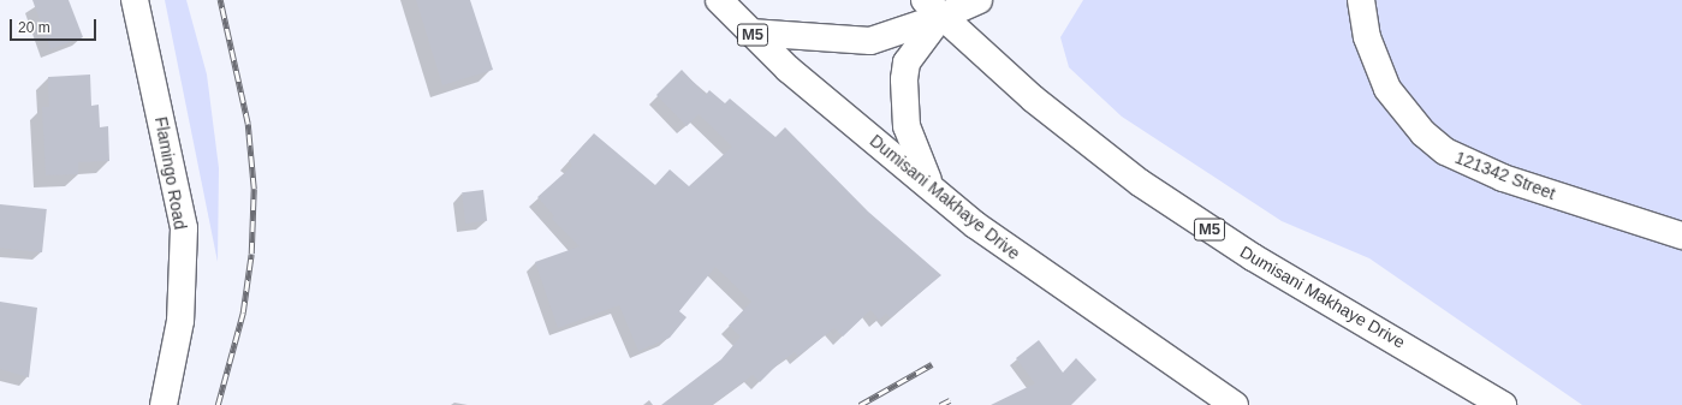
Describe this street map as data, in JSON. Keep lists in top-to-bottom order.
{
  "streets": {
    "main road": [
      "M5",
      "Flamingo Road",
      "121342 Street",
      "Dumisani Makhaye Drive"
    ]
  },
  "scale_bar": "20 m"
}
